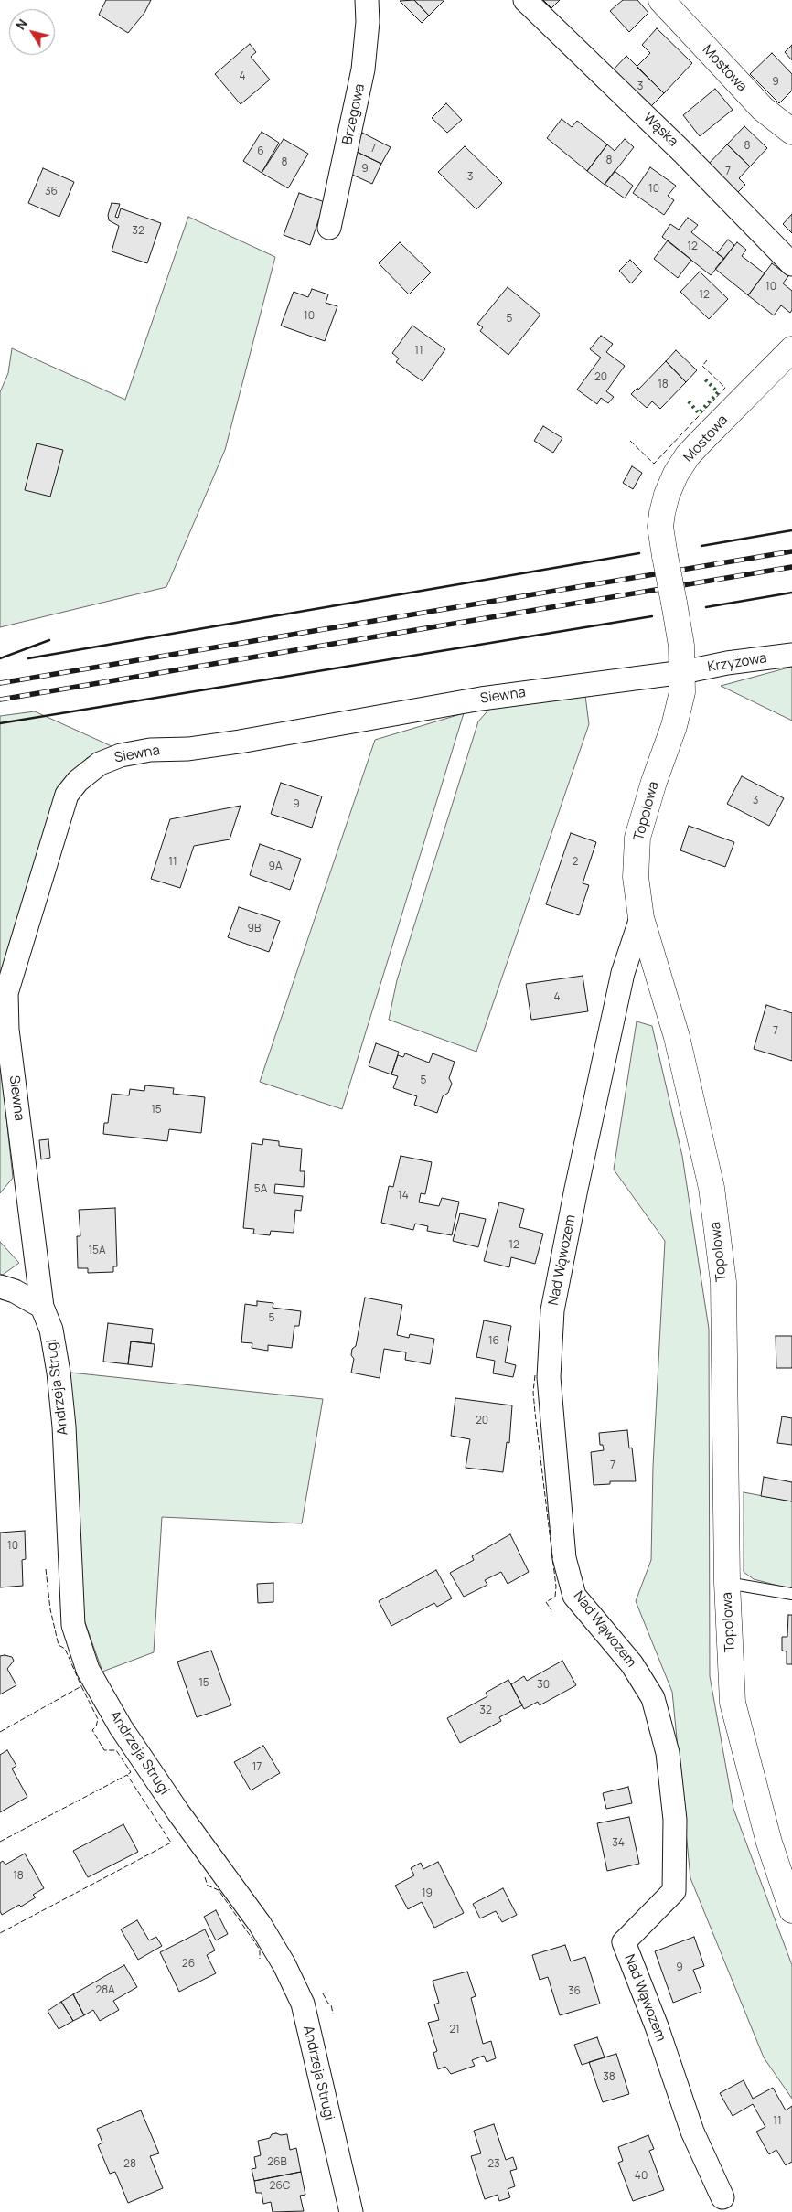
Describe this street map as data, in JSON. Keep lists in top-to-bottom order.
{
  "streets": {
    "street": [
      "Mostowa",
      "Brzegowa",
      "Wąska",
      "Krzyżowa",
      "Siewna",
      "Topolowa",
      "Nad Wąwozem",
      "Andrzeja Strugi"
    ]
  },
  "crossings": [
    ["Mostowa", "Topolowa"],
    ["Krzyżowa", "Siewna"],
    ["Krzyżowa", "Topolowa"],
    ["Siewna", "Topolowa"],
    ["Siewna", "Andrzeja Strugi"],
    ["Topolowa", "Nad Wąwozem"]
  ],
  "house_numbers": [
    "4",
    "9",
    "3",
    "8",
    "7",
    "6",
    "8",
    "8",
    "9",
    "7",
    "3",
    "10",
    "36",
    "32",
    "12",
    "10",
    "12",
    "10",
    "5",
    "11",
    "20",
    "18",
    "3",
    "9",
    "11",
    "2",
    "9A",
    "9B",
    "4",
    "7",
    "5",
    "15",
    "5A",
    "14",
    "12",
    "15A",
    "5",
    "16",
    "20",
    "7",
    "10",
    "15",
    "30",
    "32",
    "17",
    "34",
    "18",
    "19",
    "26",
    "9",
    "28A",
    "36",
    "21",
    "38",
    "11",
    "26B",
    "28",
    "23",
    "40",
    "26C"
  ],
  "north": "top left"
}
